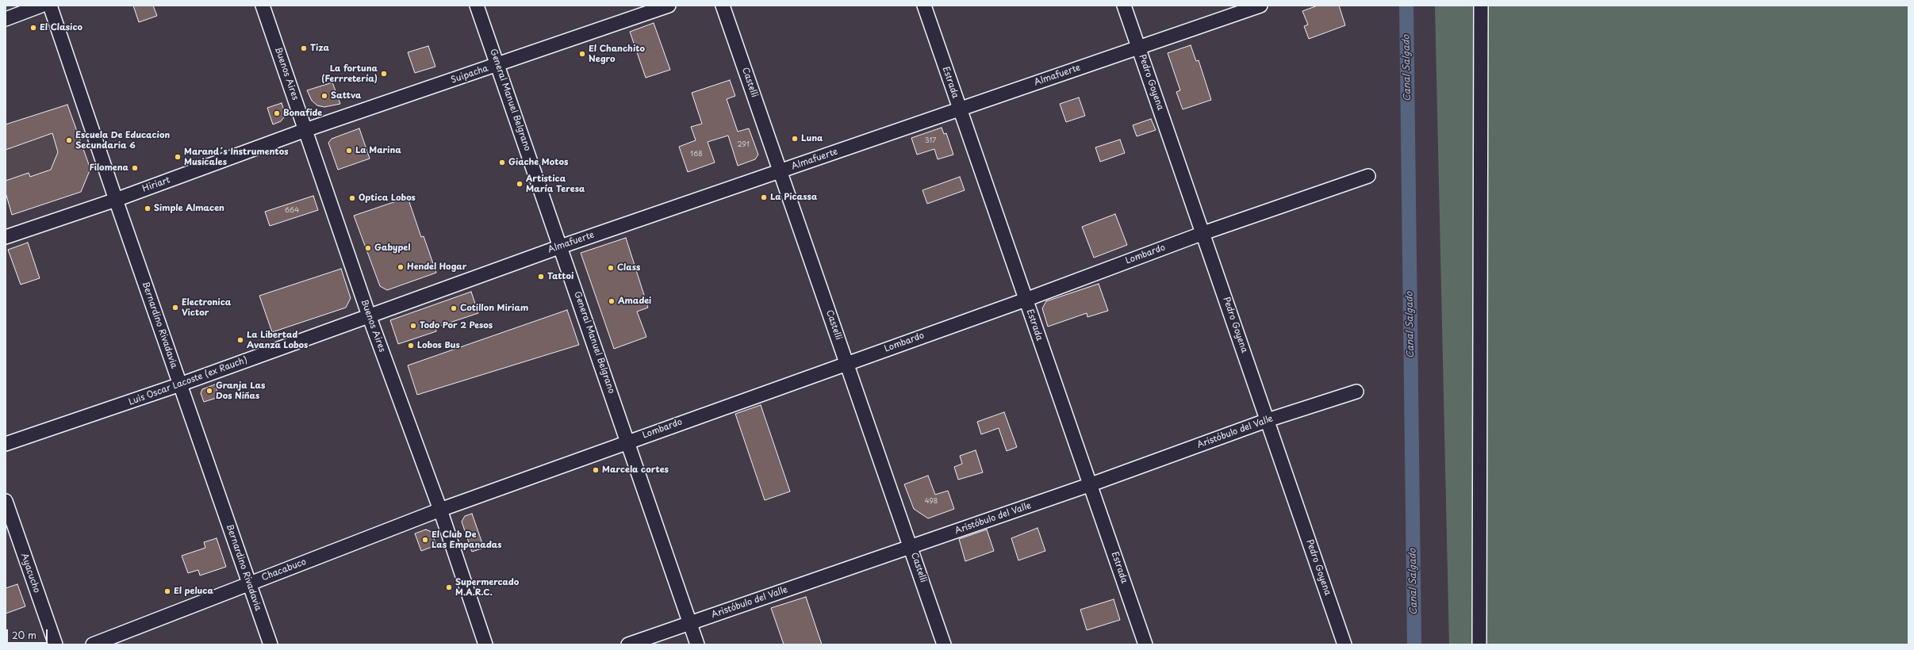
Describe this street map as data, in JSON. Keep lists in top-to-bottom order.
{
  "streets": {
    "street": [
      "Buenos Aires",
      "Suipacha",
      "Almafuerte",
      "Castelli",
      "Estrada",
      "Pedro Goyena",
      "General Manuel Belgrano",
      "Hiriart",
      "Lombardo",
      "Bernardino Rivadavia",
      "Luis Oscar Lacoste (ex Rauch)",
      "Aristóbulo del Valle",
      "Chacabuco",
      "Ayacucho"
    ]
  },
  "crossings": [
    ["Buenos Aires", "Suipacha"],
    ["Buenos Aires", "Almafuerte"],
    ["Buenos Aires", "Hiriart"],
    ["Buenos Aires", "Lombardo"],
    ["Buenos Aires", "Luis Oscar Lacoste (ex Rauch)"],
    ["Buenos Aires", "Chacabuco"],
    ["Suipacha", "General Manuel Belgrano"],
    ["Suipacha", "Hiriart"],
    ["Almafuerte", "Castelli"],
    ["Almafuerte", "Estrada"],
    ["Almafuerte", "Pedro Goyena"],
    ["Almafuerte", "General Manuel Belgrano"],
    ["Almafuerte", "Luis Oscar Lacoste (ex Rauch)"],
    ["Castelli", "Lombardo"],
    ["Castelli", "Aristóbulo del Valle"],
    ["Estrada", "Lombardo"],
    ["Estrada", "Aristóbulo del Valle"],
    ["Pedro Goyena", "Lombardo"],
    ["Pedro Goyena", "Aristóbulo del Valle"],
    ["General Manuel Belgrano", "Lombardo"],
    ["General Manuel Belgrano", "Aristóbulo del Valle"],
    ["Hiriart", "Bernardino Rivadavia"],
    ["Lombardo", "Chacabuco"],
    ["Bernardino Rivadavia", "Luis Oscar Lacoste (ex Rauch)"],
    ["Bernardino Rivadavia", "Chacabuco"]
  ],
  "water": ["Canal Salgado"],
  "places": [
    "El Clasico",
    "Tiza",
    "El Chanchito Negro",
    "La fortuna (Ferrretería)",
    "Sattva",
    "Bonafide",
    "Luna",
    "Escuela De Educacion Secundaria 6",
    "La Marina",
    "Marand´s Instrumentos Musicales",
    "Giache Motos",
    "Filomena",
    "Artistica María Teresa",
    "La Picassa",
    "Optica Lobos",
    "Simple Almacen",
    "Gabypel",
    "Hendel Hogar",
    "Class",
    "Tattoi",
    "Amadei",
    "Electronica Victor",
    "Cotillon Miriam",
    "Todo Por 2 Pesos",
    "La Libertad Avanza Lobos",
    "Lobos Bus",
    "Granja Las Dos Niñas",
    "Marcela cortes",
    "El Club De Las Empanadas",
    "Supermercado M.A.R.C.",
    "El peluca"
  ],
  "house_numbers": [
    "317",
    "291",
    "168",
    "664",
    "498"
  ],
  "scale_bar": "20 m"
}
